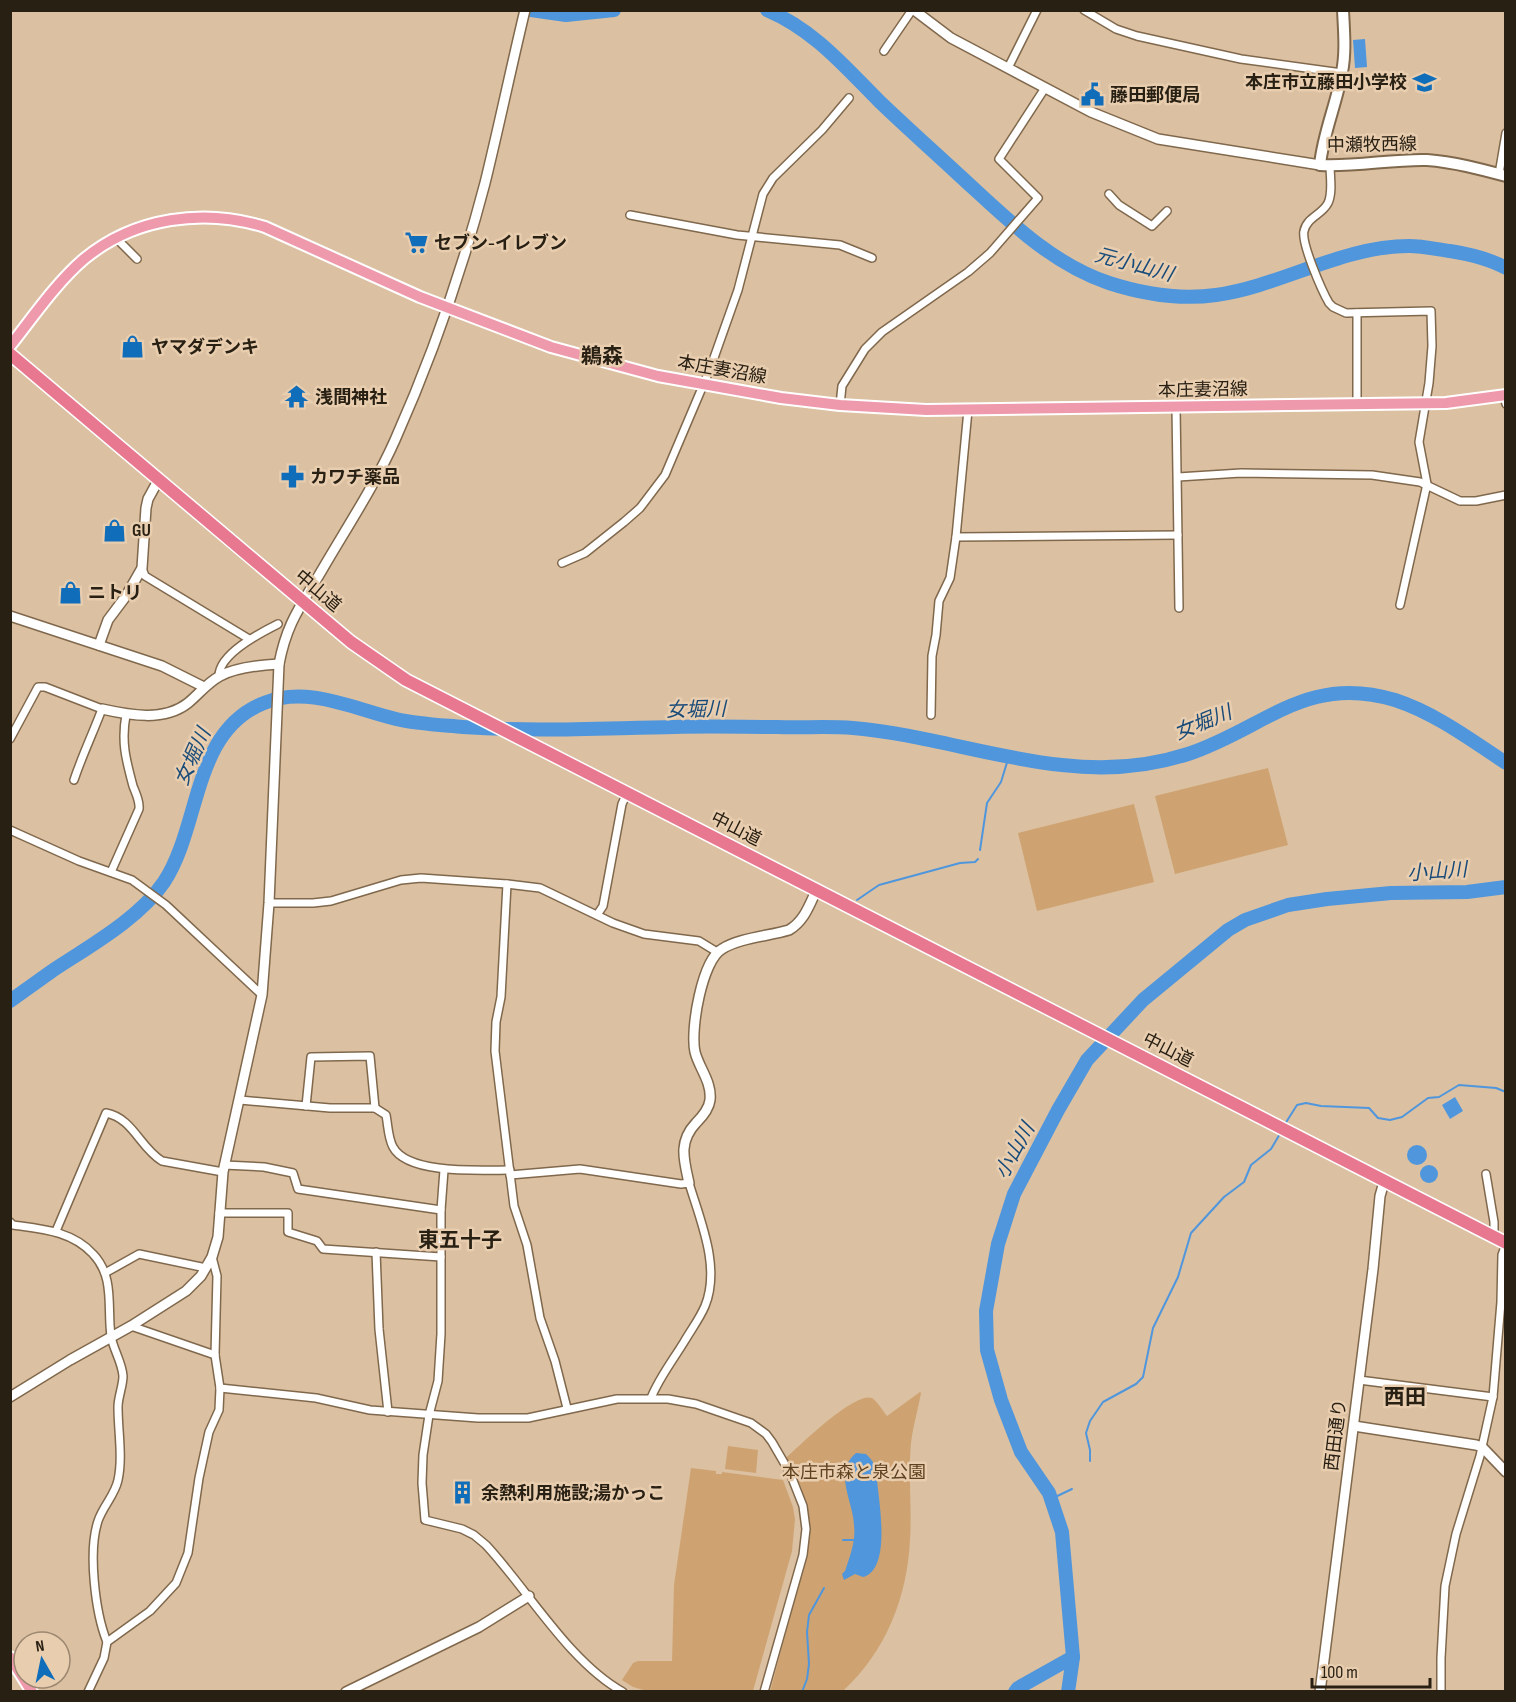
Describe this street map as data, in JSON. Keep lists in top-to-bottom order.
{
  "streets": {
    "highway": ["中山道"],
    "main road": ["中瀬牧西線", "本庄妻沼線"],
    "street": ["西田通り"]
  },
  "crossings": [
    ["中山道", "西田通り"]
  ],
  "districts": ["鵜森", "東五十子", "西田"],
  "water": ["元小山川", "女堀川", "小山川"],
  "parks": ["本庄市森と泉公園"],
  "places": {
    "school or university": ["本庄市立藤田小学校"],
    "public building": ["藤田郵便局"],
    "supermarket": ["セブン-イレブン"],
    "shop": ["ヤマダデンキ", "GU", "ニトリ"],
    "temple": ["浅間神社"],
    "pharmacy": ["カワチ薬品"],
    "building": ["余熱利用施設;湯かっこ"]
  },
  "scale_bar": "100 m",
  "north": "top"
}
